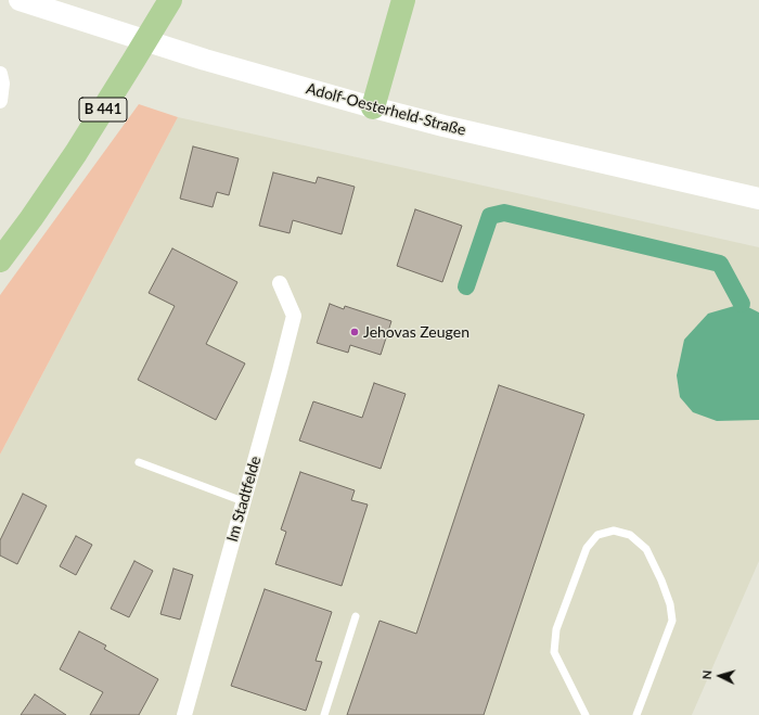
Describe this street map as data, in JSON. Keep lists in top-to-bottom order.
{
  "streets": {
    "main road": ["B 441"],
    "street": ["Adolf-Oesterheld-Straße", "Im Stadtfelde"]
  },
  "places": ["Jehovas Zeugen"],
  "north": "left"
}
